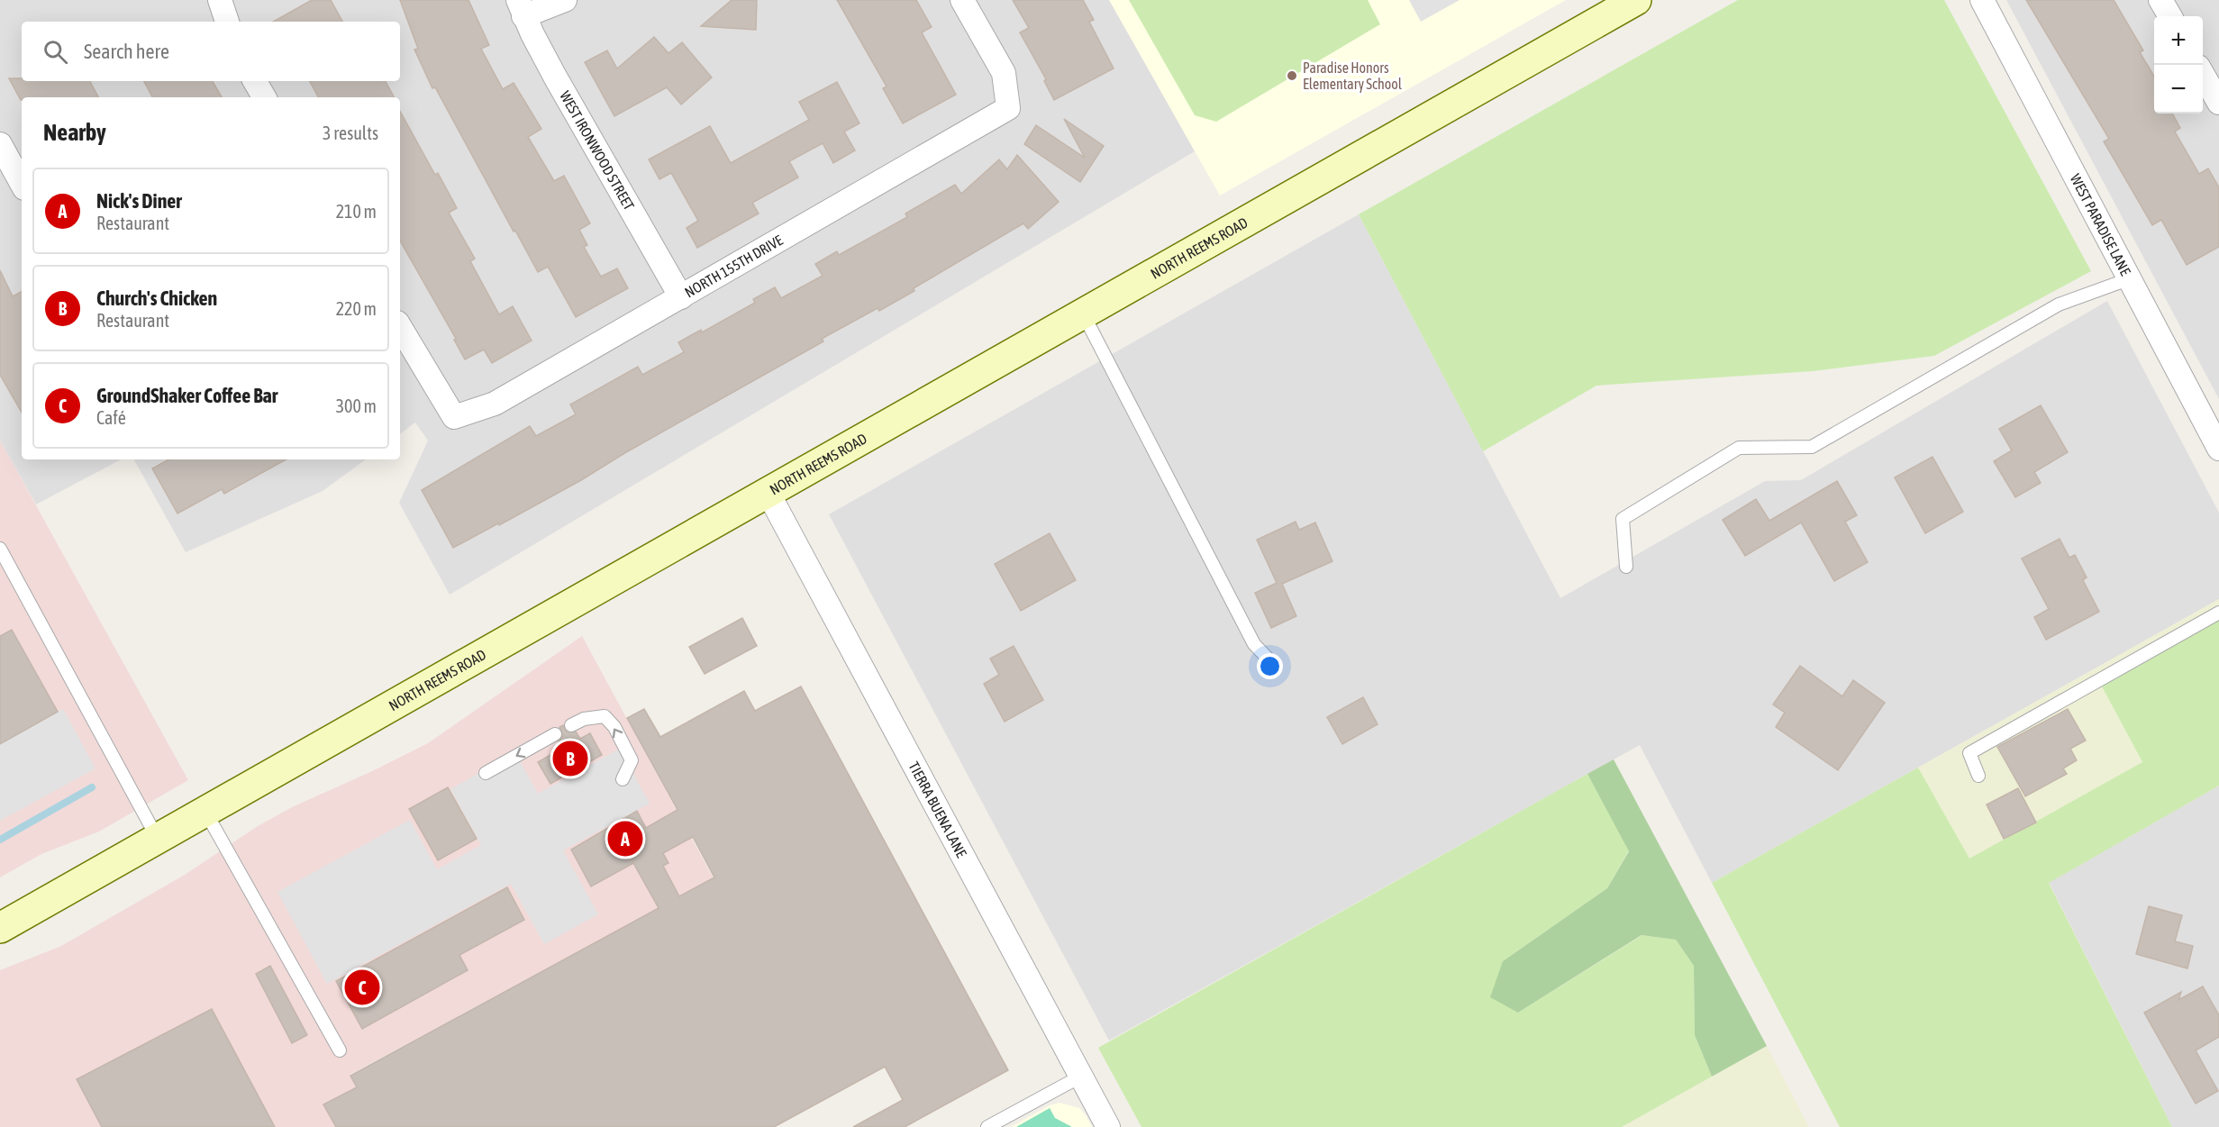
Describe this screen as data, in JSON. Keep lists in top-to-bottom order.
{
  "streets": {
    "main road": ["NORTH REEMS ROAD"],
    "street": [
      "WEST IRONWOOD STREET",
      "WEST PARADISE LANE",
      "NORTH 155TH DRIVE",
      "TIERRA BUENA LANE"
    ]
  },
  "crossings": [
    ["WEST IRONWOOD STREET", "NORTH 155TH DRIVE"],
    ["NORTH REEMS ROAD", "TIERRA BUENA LANE"]
  ],
  "places": ["Paradise Honors Elementary School"],
  "page": {
    "map_buttons": ["+", "−"],
    "search": "Search here",
    "heading": ["Nearby", "3 results"],
    "list": [
      {
        "mark": "A",
        "name": "Nick's Diner",
        "note": "Restaurant",
        "value": "210 m"
      },
      {
        "mark": "B",
        "name": "Church's Chicken",
        "note": "Restaurant",
        "value": "220 m"
      },
      {
        "mark": "C",
        "name": "GroundShaker Coffee Bar",
        "note": "Café",
        "value": "300 m"
      }
    ],
    "pins": ["B", "A", "C"]
  }
}
